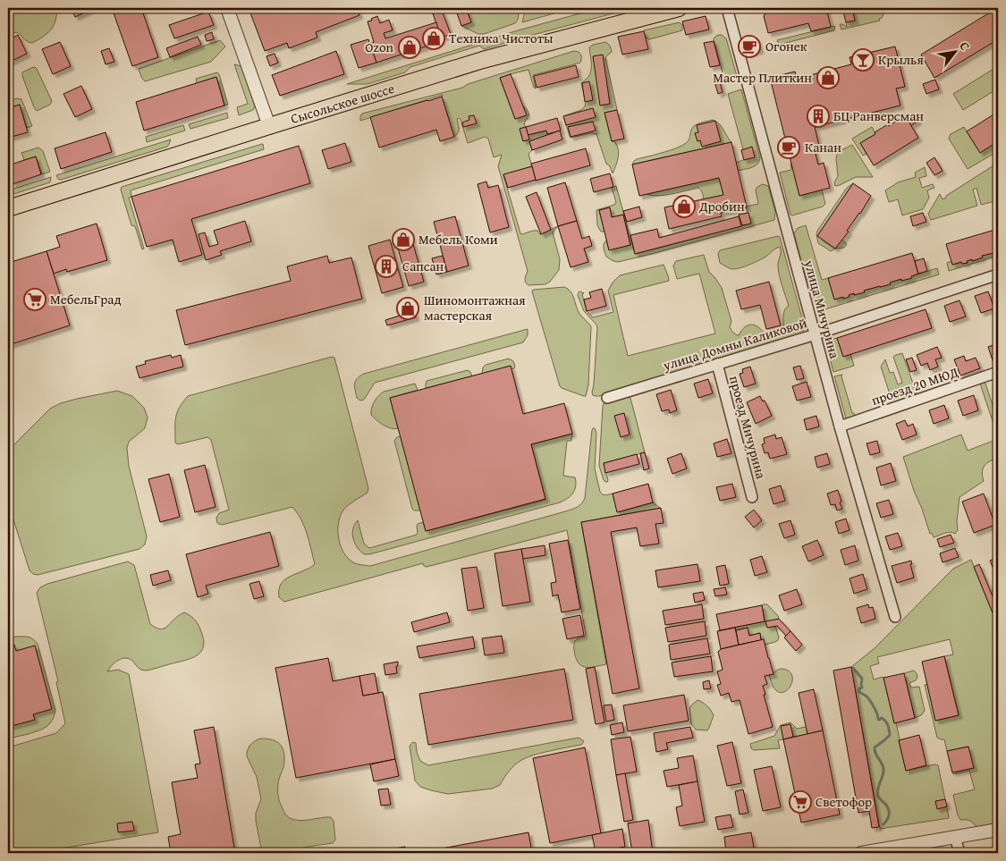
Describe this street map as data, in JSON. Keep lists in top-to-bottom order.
{
  "streets": {
    "main road": ["Сысольское шоссе"],
    "street": [
      "улица Мичурина",
      "улица Домны Каликовой",
      "проезд 20 МЮД",
      "проезд Мичурина"
    ]
  },
  "crossings": [
    ["улица Мичурина", "улица Домны Каликовой"],
    ["улица Мичурина", "проезд 20 МЮД"],
    ["улица Домны Каликовой", "проезд Мичурина"]
  ],
  "places": {
    "shop": [
      "Техника Чистоты",
      "Ozon",
      "Мастер Плиткин",
      "Дробин",
      "Мебель Коми",
      "Шиномонтажная мастерская"
    ],
    "cafe": ["Огонек", "Канан"],
    "bar": ["Крылья"],
    "building": ["БЦ Ранверсман", "Сапсан"],
    "supermarket": ["МебельГрад", "Светофор"]
  },
  "north": "top right"
}
